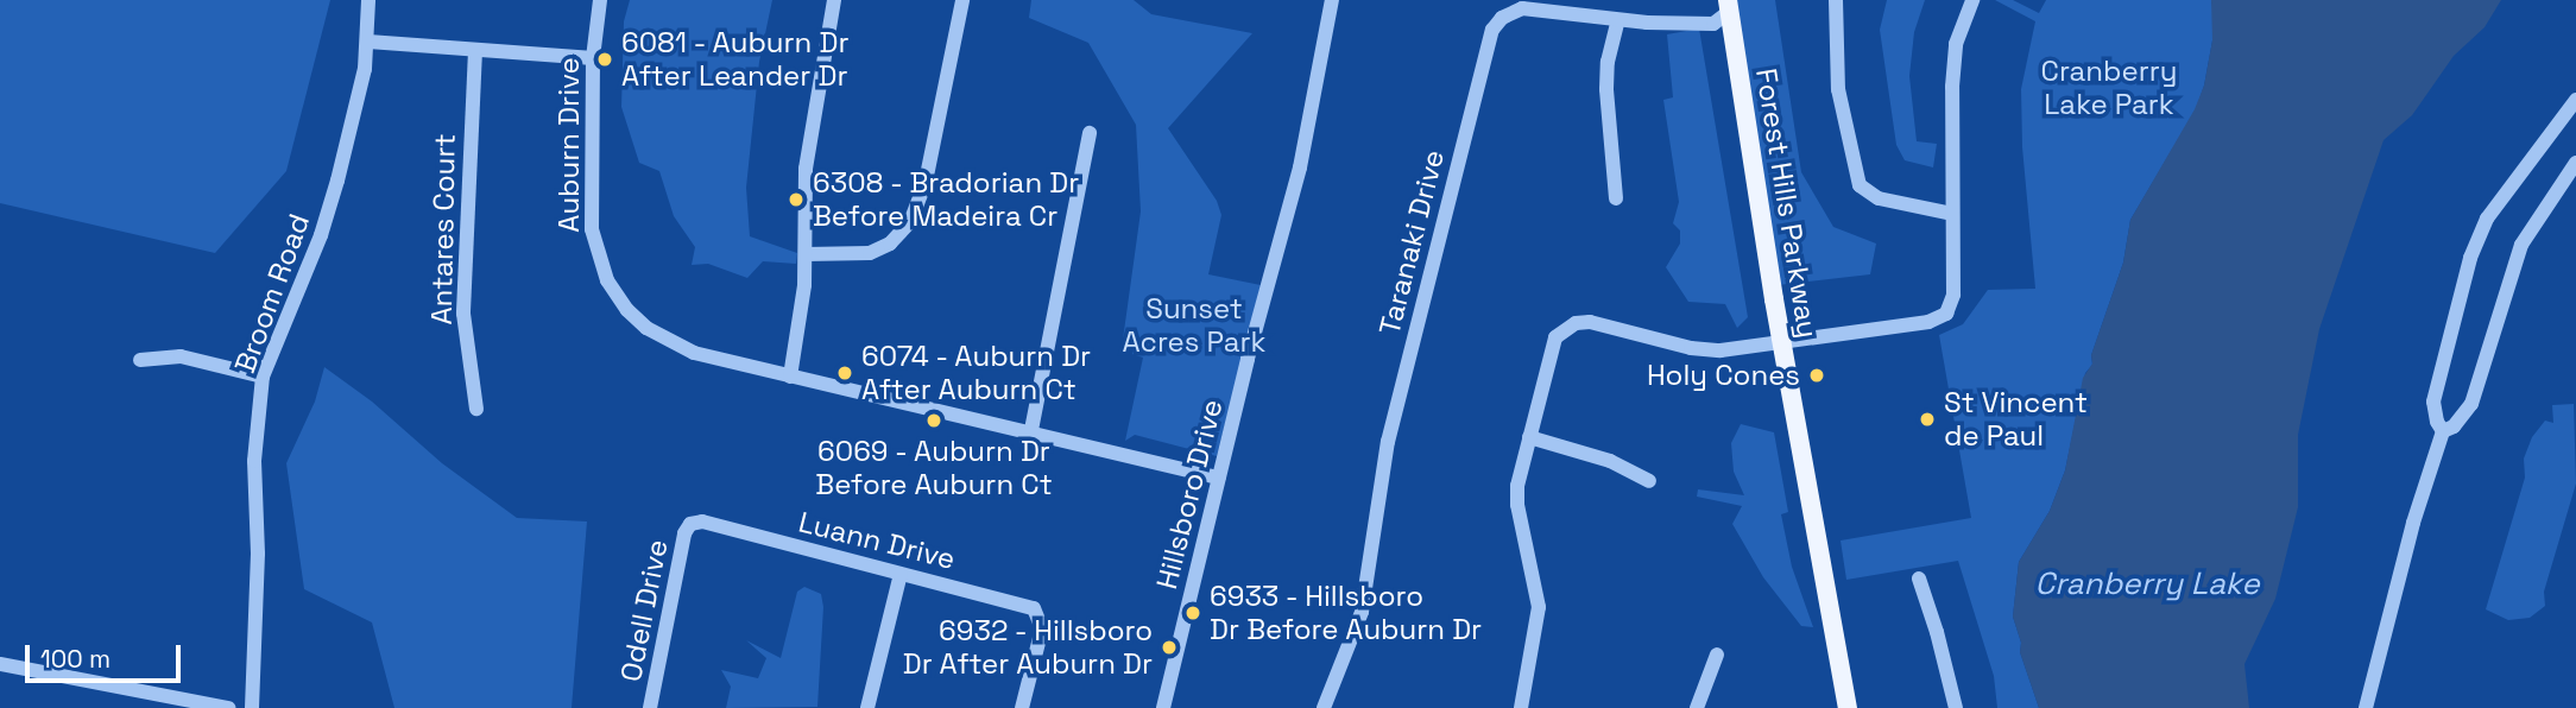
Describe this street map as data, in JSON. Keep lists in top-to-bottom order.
{
  "streets": {
    "main road": ["Forest Hills Parkway"],
    "street": [
      "Auburn Drive",
      "Antares Court",
      "Taranaki Drive",
      "Broom Road",
      "Hillsboro Drive",
      "Luann Drive",
      "Odell Drive"
    ]
  },
  "crossings": [
    ["Auburn Drive", "Hillsboro Drive"],
    ["Forest Hills Parkway", "Taranaki Drive"],
    ["Luann Drive", "Odell Drive"]
  ],
  "water": ["Cranberry Lake"],
  "parks": ["Cranberry Lake Park", "Sunset Acres Park"],
  "places": [
    "6081 - Auburn Dr After Leander Dr",
    "6308 - Bradorian Dr Before Madeira Cr",
    "6074 - Auburn Dr After Auburn Ct",
    "Holy Cones",
    "St Vincent de Paul",
    "6069 - Auburn Dr Before Auburn Ct",
    "6933 - Hillsboro Dr Before Auburn Dr",
    "6932 - Hillsboro Dr After Auburn Dr"
  ],
  "scale_bar": "100 m"
}
